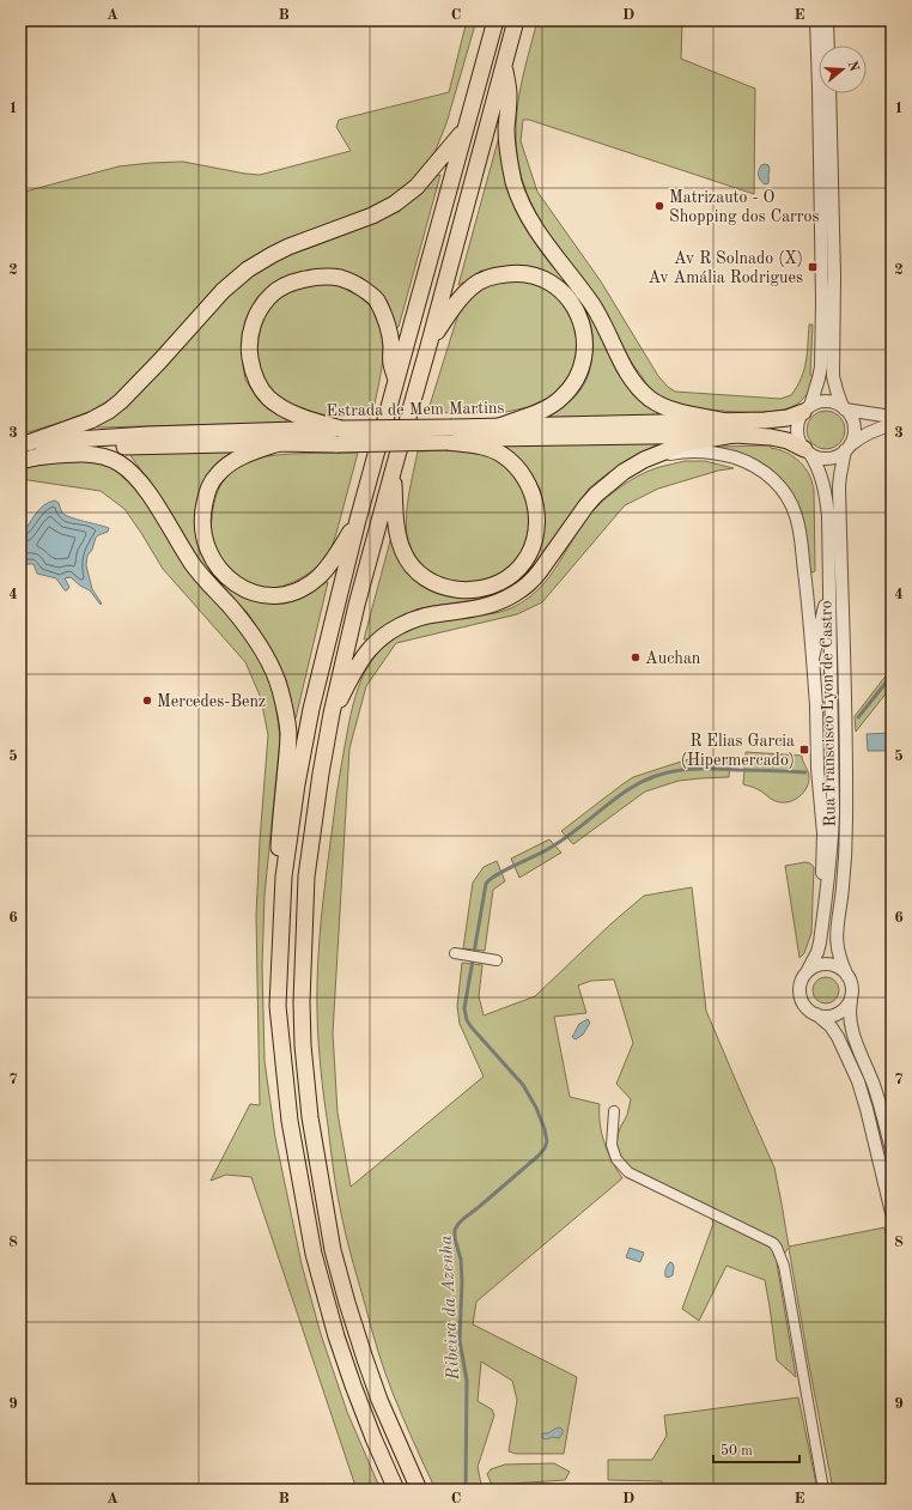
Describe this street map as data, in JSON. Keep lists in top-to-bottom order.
{
  "streets": {
    "main road": ["Estrada de Mem Martins"],
    "street": ["Rua Franscisco Lyon de Castro"]
  },
  "crossings": [
    ["Estrada de Mem Martins", "Rua Franscisco Lyon de Castro"]
  ],
  "water": ["Ribeira da Azenha"],
  "places": {
    "other": ["Matrizauto - O Shopping dos Carros", "Auchan", "Mercedes-Benz"],
    "transit": ["Av R Solnado (X) Av Amália Rodrigues", "R Elias Garcia (Hipermercado)"]
  },
  "scale_bar": "50 m",
  "north": "right",
  "grid": {
    "columns": [
      "A",
      "B",
      "C",
      "D",
      "E"
    ],
    "rows": [
      "1",
      "2",
      "3",
      "4",
      "5",
      "6",
      "7",
      "8",
      "9"
    ]
  }
}
